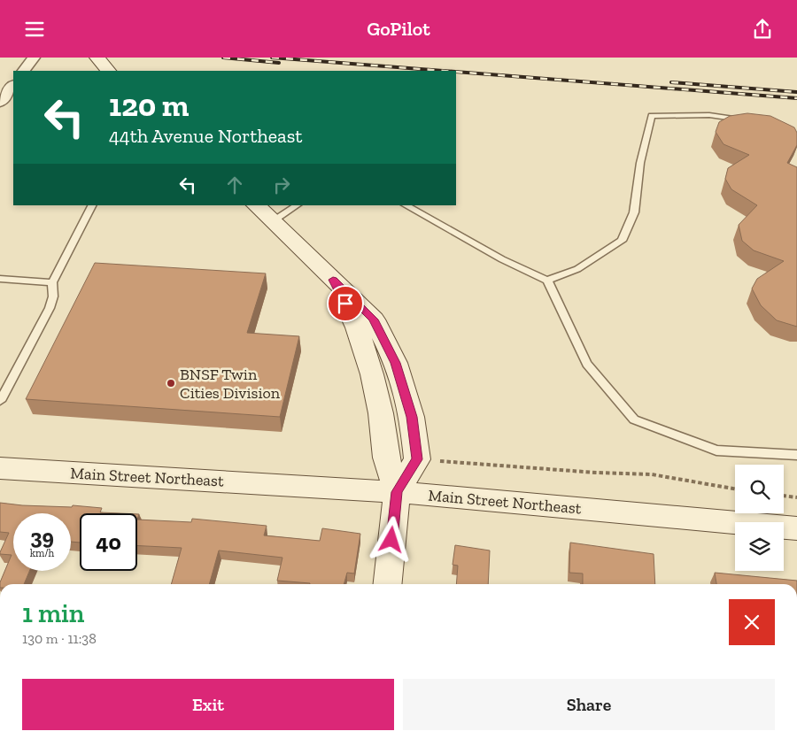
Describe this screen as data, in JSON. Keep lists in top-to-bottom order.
{
  "streets": {
    "street": ["Main Street Northeast"]
  },
  "places": ["BNSF Twin Cities Division"],
  "page": {
    "header": "GoPilot",
    "turn": ["120 m", "44th Avenue Northeast"],
    "speed": "39 km/h",
    "limit": "40",
    "heading": ["1 min", "130 m · 11:38"],
    "buttons": ["Exit", "Share"]
  }
}
